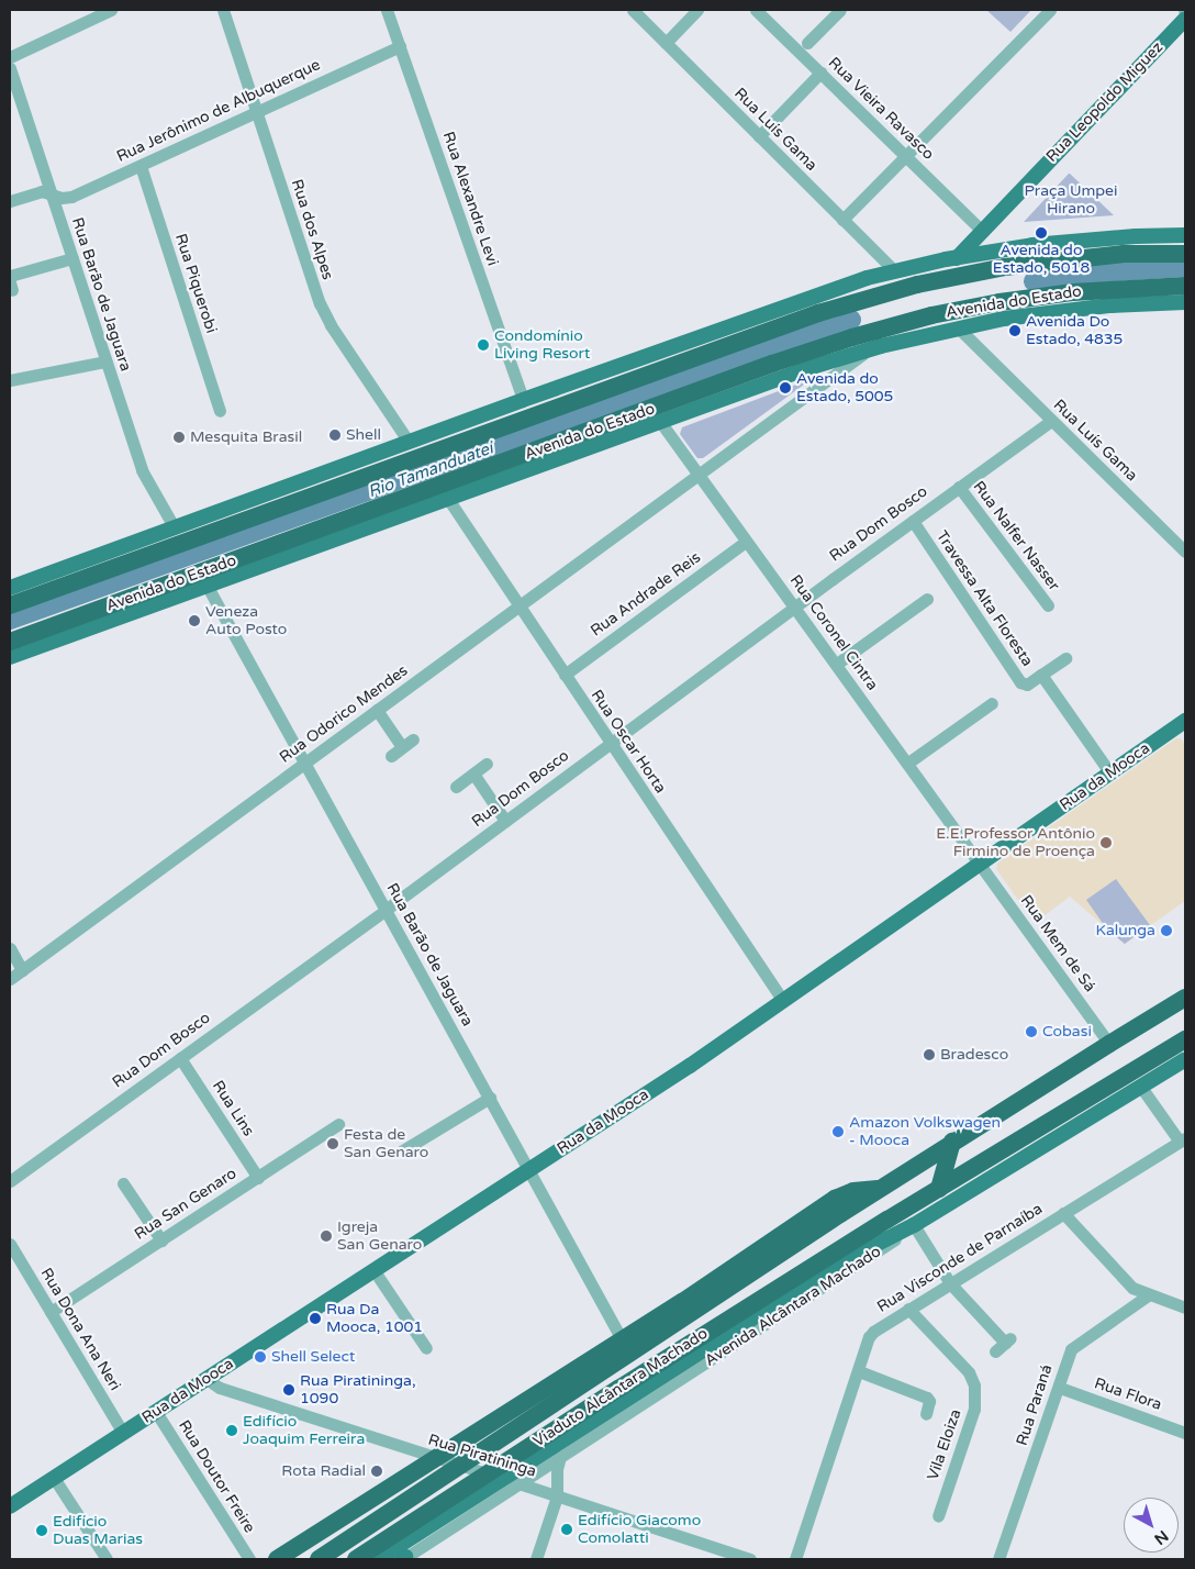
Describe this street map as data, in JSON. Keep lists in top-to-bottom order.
{
  "streets": {
    "highway": ["Avenida do Estado", "Viaduto Alcântara Machado"],
    "main road": ["Rua Leopoldo Miguez", "Rua da Mooca", "Avenida Alcântara Machado"],
    "street": [
      "Rua Vieira Ravasco",
      "Rua Jerônimo de Albuquerque",
      "Rua Luís Gama",
      "Rua Alexandre Levi",
      "Rua dos Alpes",
      "Rua Piquerobi",
      "Rua Barão de Jaguara",
      "Rua Dom Bosco",
      "Rua Nalfer Nasser",
      "Rua Andrade Reis",
      "Travessa Alta Floresta",
      "Rua Coronel Cintra",
      "Rua Odorico Mendes",
      "Rua Oscar Horta",
      "Rua Mem de Sá",
      "Rua Lins",
      "Rua San Genaro",
      "Rua Visconde de Parnaíba",
      "Rua Dona Ana Neri",
      "Rua Flora",
      "Rua Paraná",
      "Vila Eloiza",
      "Rua Piratininga",
      "Rua Doutor Freire"
    ]
  },
  "crossings": [
    ["Rua Leopoldo Miguez", "Rua Vieira Ravasco"],
    ["Rua Jerônimo de Albuquerque", "Rua Alexandre Levi"],
    ["Rua Jerônimo de Albuquerque", "Rua dos Alpes"],
    ["Rua Jerônimo de Albuquerque", "Rua Piquerobi"],
    ["Rua Jerônimo de Albuquerque", "Rua Barão de Jaguara"],
    ["Rua Luís Gama", "Avenida do Estado"],
    ["Rua Luís Gama", "Rua Dom Bosco"],
    ["Rua Barão de Jaguara", "Avenida do Estado"],
    ["Rua Barão de Jaguara", "Rua Dom Bosco"],
    ["Rua Barão de Jaguara", "Rua Odorico Mendes"],
    ["Rua Barão de Jaguara", "Rua da Mooca"],
    ["Avenida do Estado", "Rua Coronel Cintra"],
    ["Avenida do Estado", "Rua Odorico Mendes"],
    ["Avenida do Estado", "Rua Oscar Horta"],
    ["Rua Dom Bosco", "Rua Nalfer Nasser"],
    ["Rua Dom Bosco", "Travessa Alta Floresta"],
    ["Rua Dom Bosco", "Rua Coronel Cintra"],
    ["Rua Dom Bosco", "Rua Oscar Horta"],
    ["Rua Dom Bosco", "Rua Lins"],
    ["Rua Andrade Reis", "Rua Coronel Cintra"],
    ["Rua Andrade Reis", "Rua Oscar Horta"],
    ["Travessa Alta Floresta", "Rua da Mooca"],
    ["Rua Coronel Cintra", "Rua Odorico Mendes"],
    ["Rua Coronel Cintra", "Rua da Mooca"],
    ["Rua Coronel Cintra", "Rua Mem de Sá"],
    ["Rua Odorico Mendes", "Rua Oscar Horta"],
    ["Rua Oscar Horta", "Rua da Mooca"],
    ["Rua da Mooca", "Rua Mem de Sá"],
    ["Rua da Mooca", "Rua Dona Ana Neri"],
    ["Rua da Mooca", "Rua Piratininga"],
    ["Rua da Mooca", "Rua Doutor Freire"],
    ["Rua Lins", "Rua San Genaro"],
    ["Rua San Genaro", "Rua Dona Ana Neri"],
    ["Rua Visconde de Parnaíba", "Vila Eloiza"],
    ["Avenida Alcântara Machado", "Viaduto Alcântara Machado"],
    ["Avenida Alcântara Machado", "Rua Piratininga"],
    ["Rua Flora", "Rua Paraná"]
  ],
  "water": ["Rio Tamanduateí"],
  "parks": ["Praça Umpei Hirano"],
  "places": [
    "Avenida do Estado, 5018",
    "Avenida Do Estado, 4835",
    "Condomínio Living Resort",
    "Avenida do Estado, 5005",
    "Shell",
    "Mesquita Brasil",
    "Veneza Auto Posto",
    "E.E.Professor Antônio Firmino de Proença",
    "Kalunga",
    "Cobasi",
    "Bradesco",
    "Amazon Volkswagen - Mooca",
    "Festa de San Genaro",
    "Igreja San Genaro",
    "Rua Da Mooca, 1001",
    "Shell Select",
    "Rua Piratininga, 1090",
    "Edifício Joaquim Ferreira",
    "Rota Radial",
    "Edifício Giacomo Comolatti",
    "Edifício Duas Marias"
  ],
  "north": "bottom right"
}
